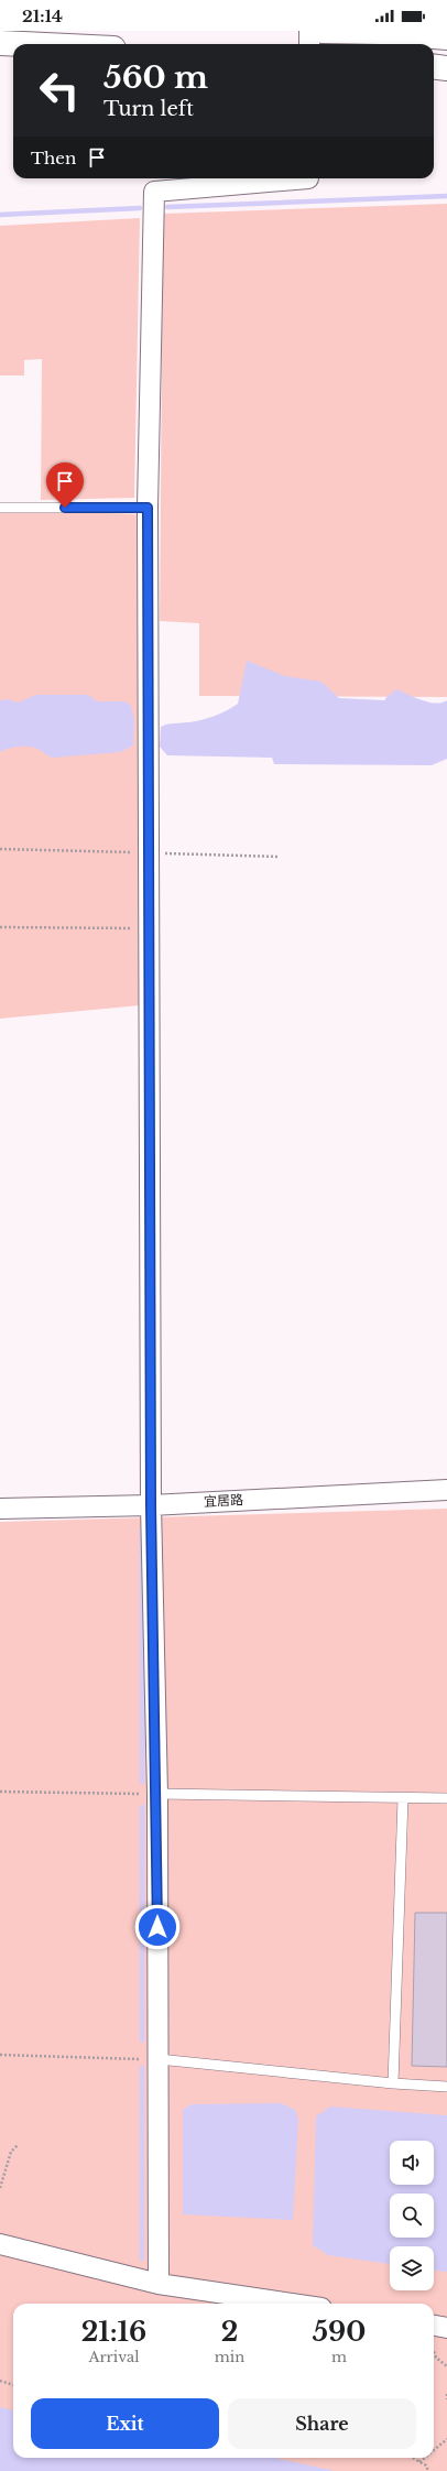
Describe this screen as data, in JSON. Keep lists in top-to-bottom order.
{
  "streets": {
    "street": ["宜居路"]
  },
  "page": {
    "status": "21:14",
    "turn": ["560 m", "Turn left"],
    "then": "Then",
    "eta": [
      "21:16",
      "Arrival",
      "2",
      "min",
      "590",
      "m"
    ],
    "buttons": ["Exit", "Share"]
  }
}
